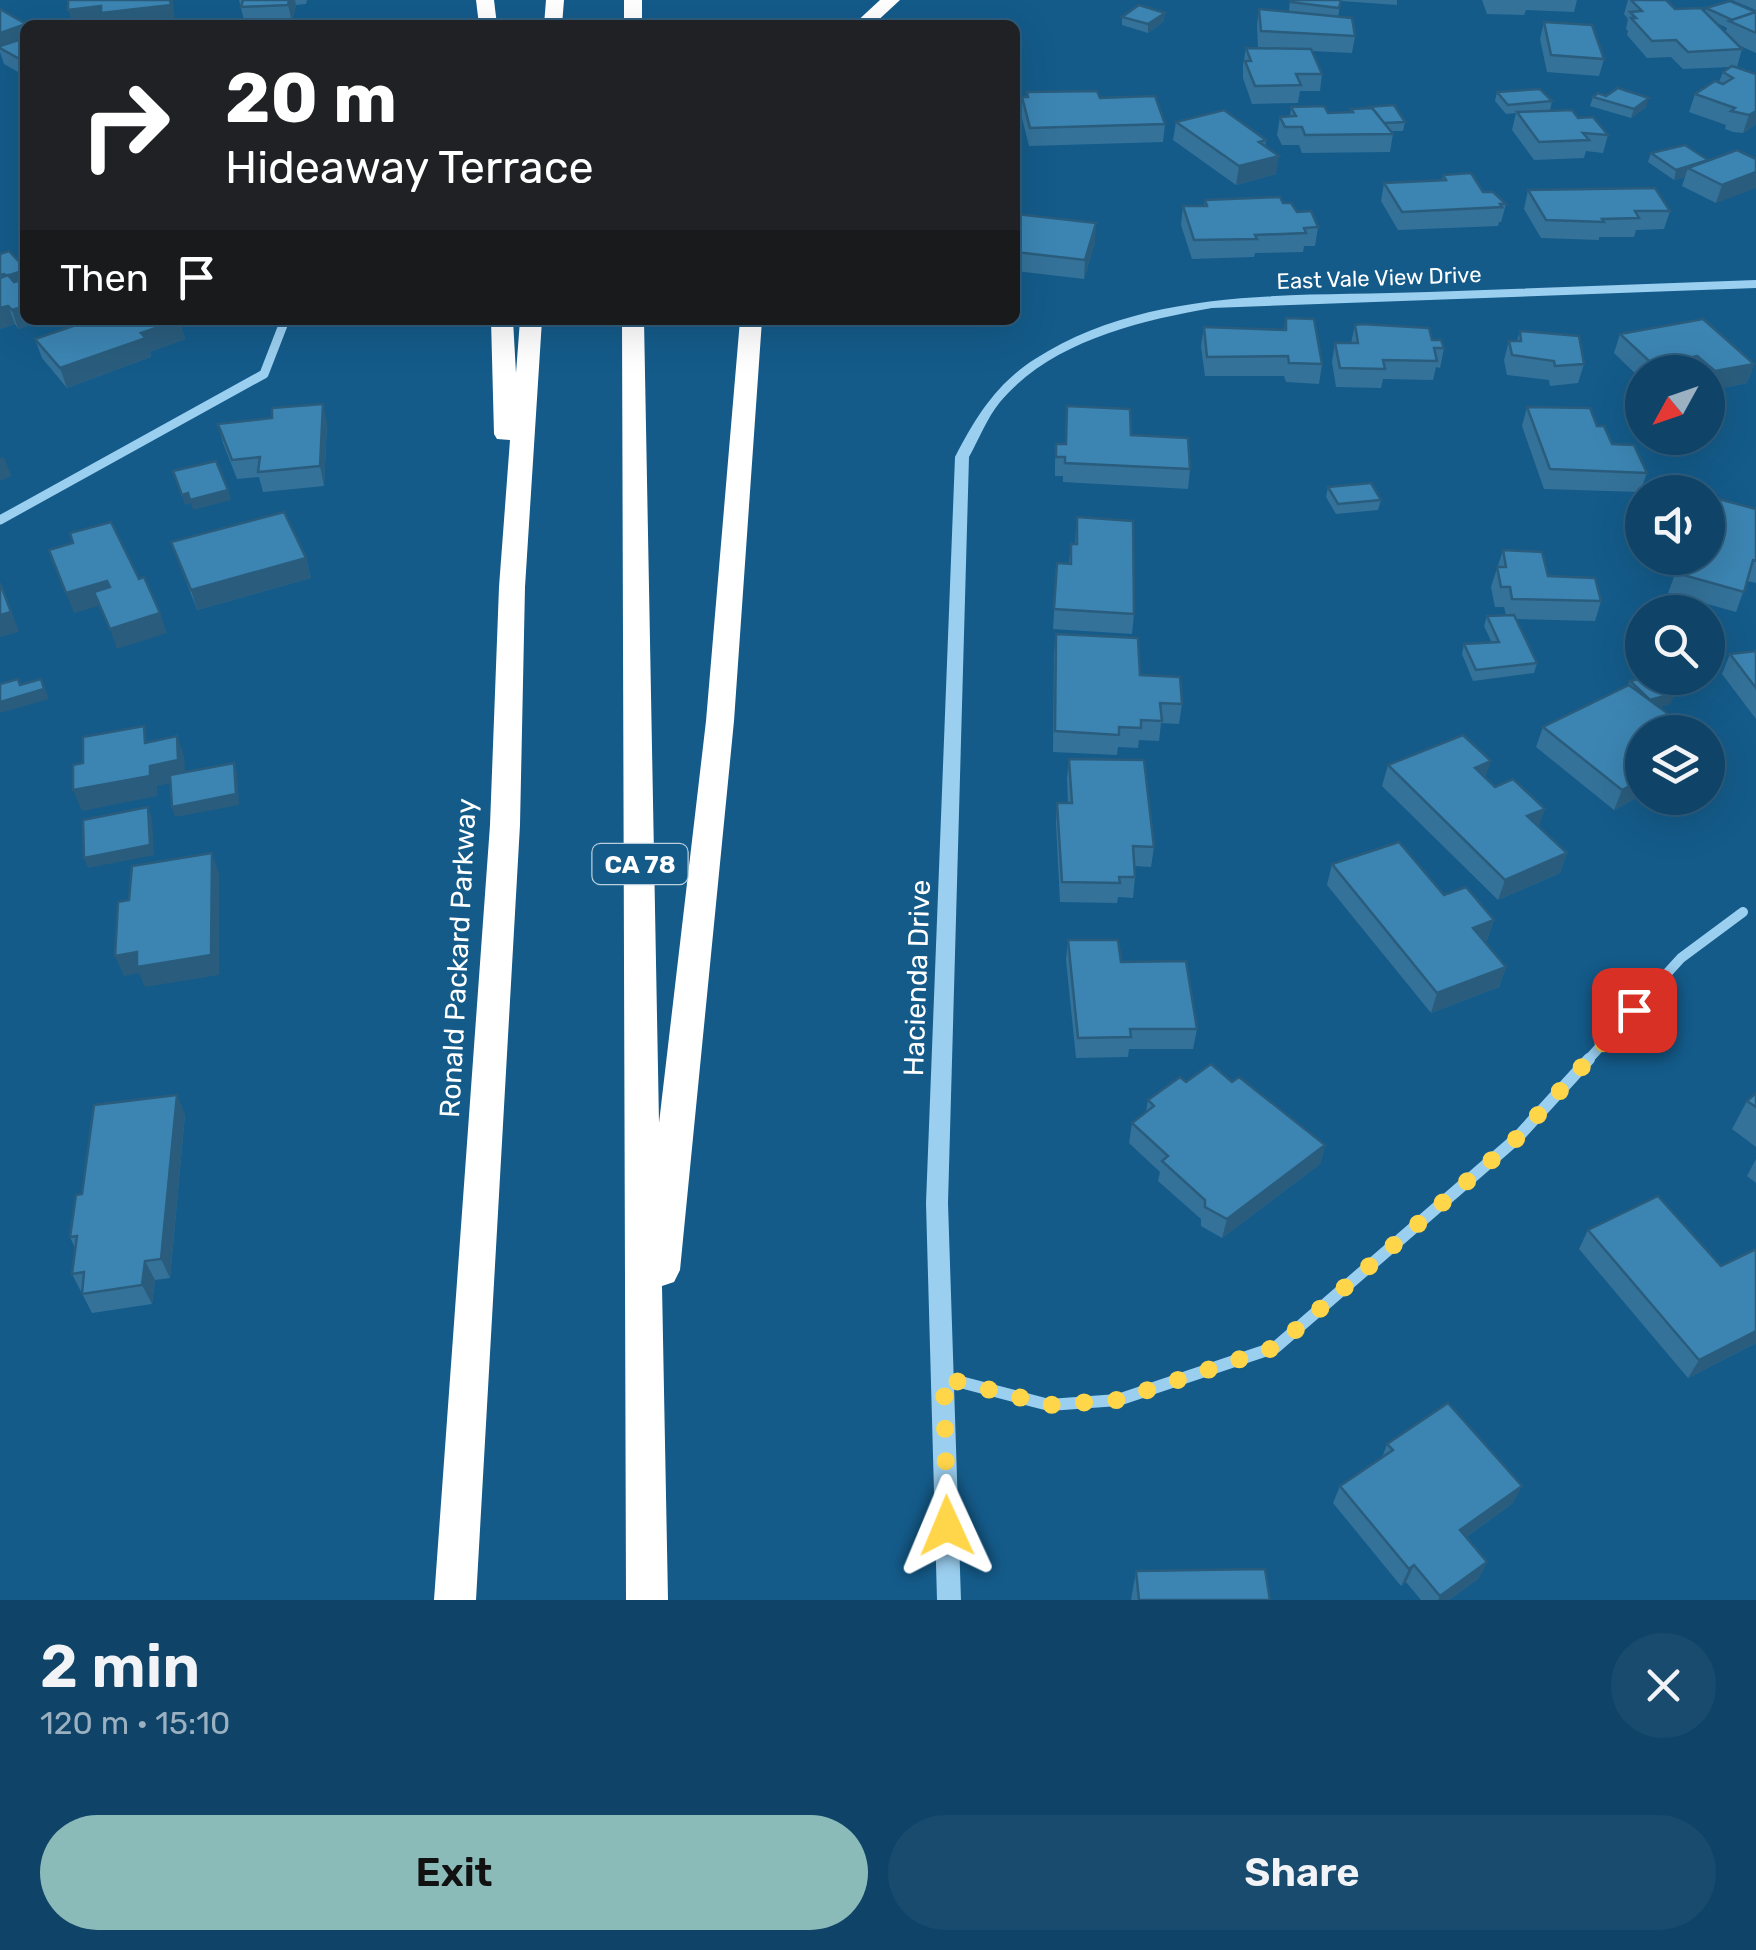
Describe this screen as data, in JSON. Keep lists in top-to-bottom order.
{
  "streets": {
    "highway": ["CA 78", "Ronald Packard Parkway"],
    "street": ["East Vale View Drive", "Hacienda Drive"]
  },
  "crossings": [
    ["East Vale View Drive", "Hacienda Drive"]
  ],
  "north": "bottom left",
  "page": {
    "turn": ["20 m", "Hideaway Terrace"],
    "then": "Then",
    "heading": ["2 min", "120 m · 15:10"],
    "buttons": ["Exit", "Share"]
  }
}
